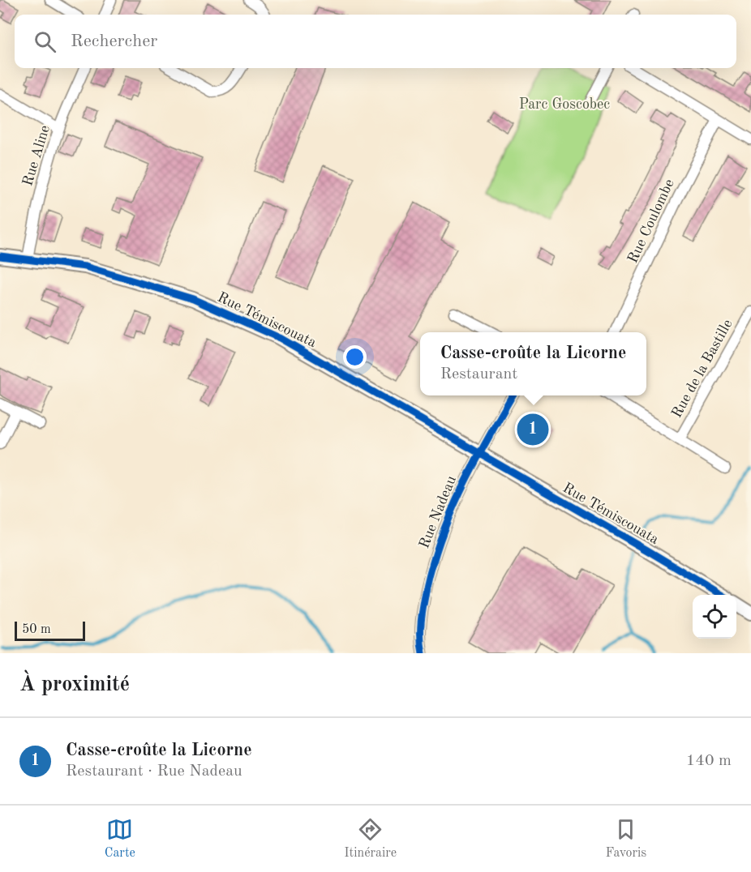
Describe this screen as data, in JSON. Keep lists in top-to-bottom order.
{
  "streets": {
    "main road": ["Rue Témiscouata"],
    "street": [
      "Rue Aline",
      "Rue Coulombe",
      "Rue de la Bastille",
      "Rue Nadeau"
    ]
  },
  "crossings": [
    ["Rue Aline", "Rue Témiscouata"],
    ["Rue Témiscouata", "Rue Nadeau"]
  ],
  "parks": ["Parc Goscobec"],
  "scale_bar": "50 m",
  "page": {
    "search": "Rechercher",
    "popup": ["Casse-croûte la Licorne", "Restaurant"],
    "pins": "1",
    "scale": "50 m",
    "heading": "À proximité",
    "list": [
      {
        "mark": "1",
        "name": "Casse-croûte la Licorne",
        "note": "Restaurant · Rue Nadeau",
        "value": "140 m"
      }
    ],
    "nav": ["Carte", "Itinéraire", "Favoris"]
  }
}
